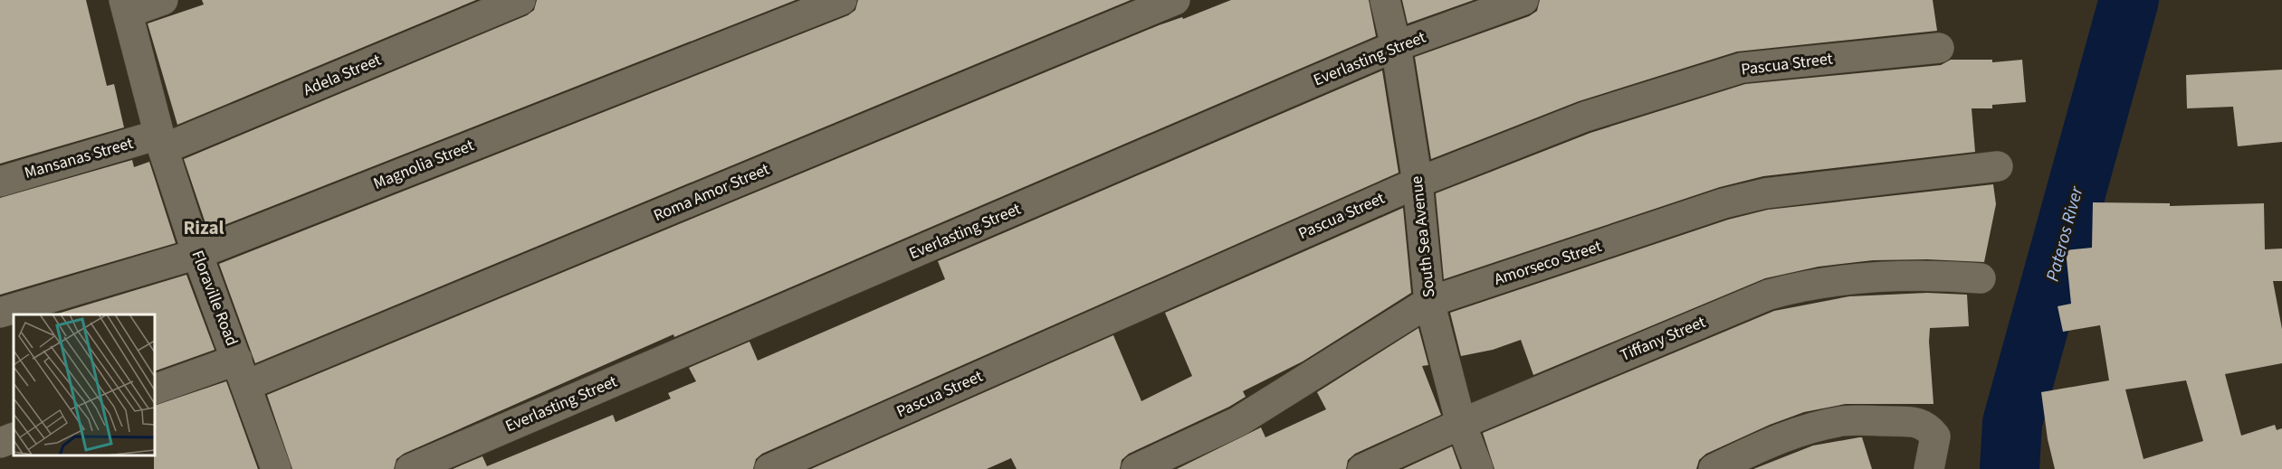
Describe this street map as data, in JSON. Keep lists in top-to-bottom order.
{
  "streets": {
    "street": [
      "Everlasting Street",
      "Pascua Street",
      "Adela Street",
      "Mansanas Street",
      "Magnolia Street",
      "Roma Amor Street",
      "South Sea Avenue",
      "Amorseco Street",
      "Floraville Road",
      "Tiffany Street"
    ]
  },
  "crossings": [
    ["Everlasting Street", "South Sea Avenue"],
    ["Pascua Street", "South Sea Avenue"],
    ["Adela Street", "Mansanas Street"],
    ["Adela Street", "Floraville Road"],
    ["Mansanas Street", "Floraville Road"],
    ["Magnolia Street", "Floraville Road"],
    ["Roma Amor Street", "Floraville Road"],
    ["South Sea Avenue", "Amorseco Street"],
    ["South Sea Avenue", "Tiffany Street"]
  ],
  "districts": ["Rizal"],
  "water": ["Pateros River"]
}
